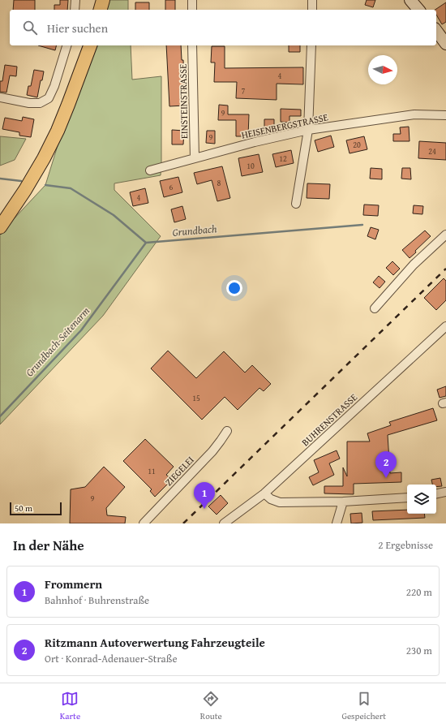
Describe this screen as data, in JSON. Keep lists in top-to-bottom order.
{
  "streets": {
    "street": [
      "EINSTEINSTRASSE",
      "HEISENBERGSTRASSE",
      "BUHRENSTRASSE",
      "ZIEGELEI"
    ]
  },
  "crossings": [
    ["EINSTEINSTRASSE", "HEISENBERGSTRASSE"]
  ],
  "water": ["Grundbach", "Grundbach-Seitenarm"],
  "house_numbers": [
    "4",
    "7",
    "9",
    "9",
    "20",
    "24",
    "12",
    "10",
    "8",
    "6",
    "4",
    "15",
    "11",
    "9"
  ],
  "scale_bar": "50 m",
  "north": "right",
  "page": {
    "search": "Hier suchen",
    "pins": ["2", "1"],
    "scale": "50 m",
    "heading": ["In der Nähe", "2 Ergebnisse"],
    "list": [
      {
        "mark": "1",
        "name": "Frommern",
        "note": "Bahnhof · Buhrenstraße",
        "value": "220 m"
      },
      {
        "mark": "2",
        "name": "Ritzmann Autoverwertung Fahrzeugteile",
        "note": "Ort · Konrad-Adenauer-Straße",
        "value": "230 m"
      }
    ],
    "nav": ["Karte", "Route", "Gespeichert"]
  }
}
